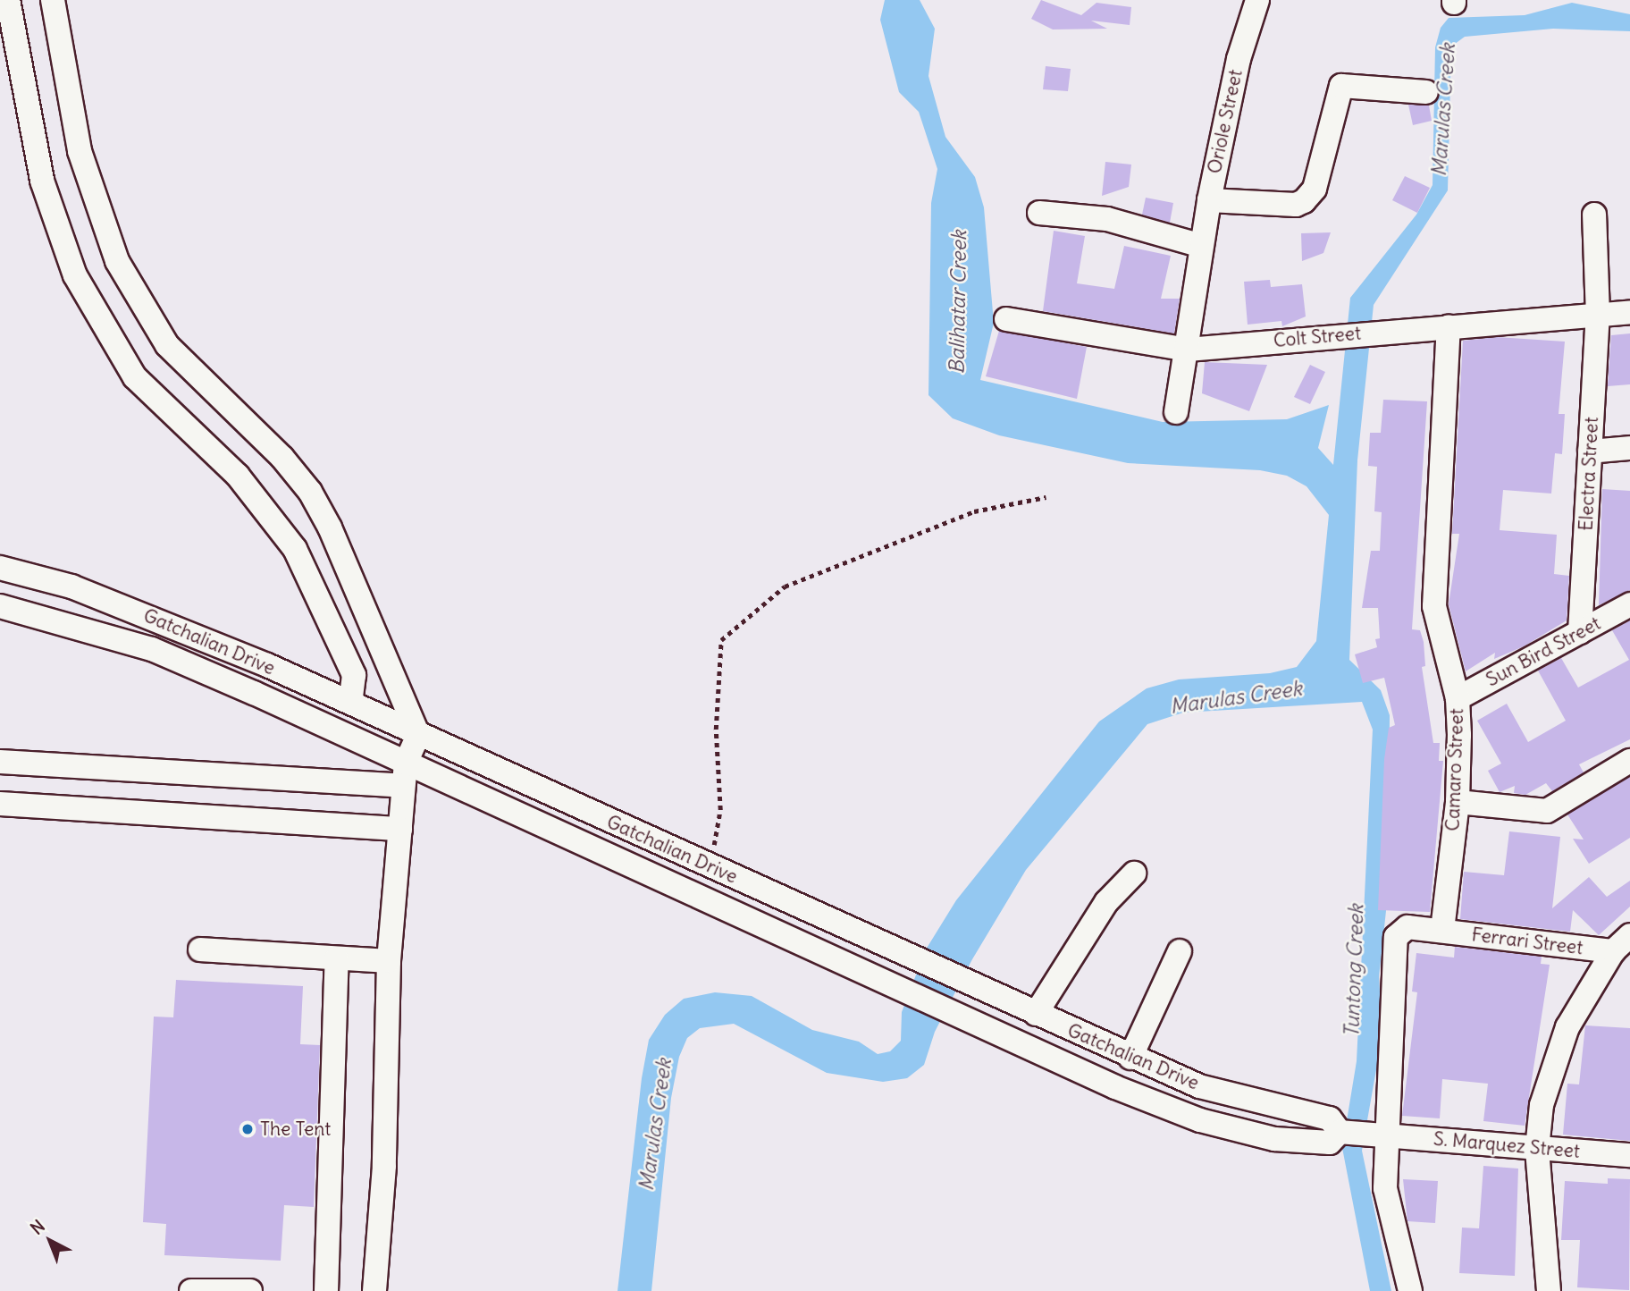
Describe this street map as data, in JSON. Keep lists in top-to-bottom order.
{
  "streets": {
    "street": [
      "Oriole Street",
      "Colt Street",
      "Electra Street",
      "Gatchalian Drive",
      "Sun Bird Street",
      "Camaro Street",
      "Ferrari Street",
      "S. Marquez Street"
    ]
  },
  "crossings": [
    ["Oriole Street", "Colt Street"],
    ["Colt Street", "Electra Street"],
    ["Colt Street", "Camaro Street"],
    ["Electra Street", "Sun Bird Street"],
    ["Gatchalian Drive", "S. Marquez Street"],
    ["Sun Bird Street", "Camaro Street"],
    ["Camaro Street", "Ferrari Street"]
  ],
  "water": ["Marulas Creek", "Balihatar Creek", "Tuntong Creek"],
  "places": ["The Tent"],
  "north": "top left"
}
